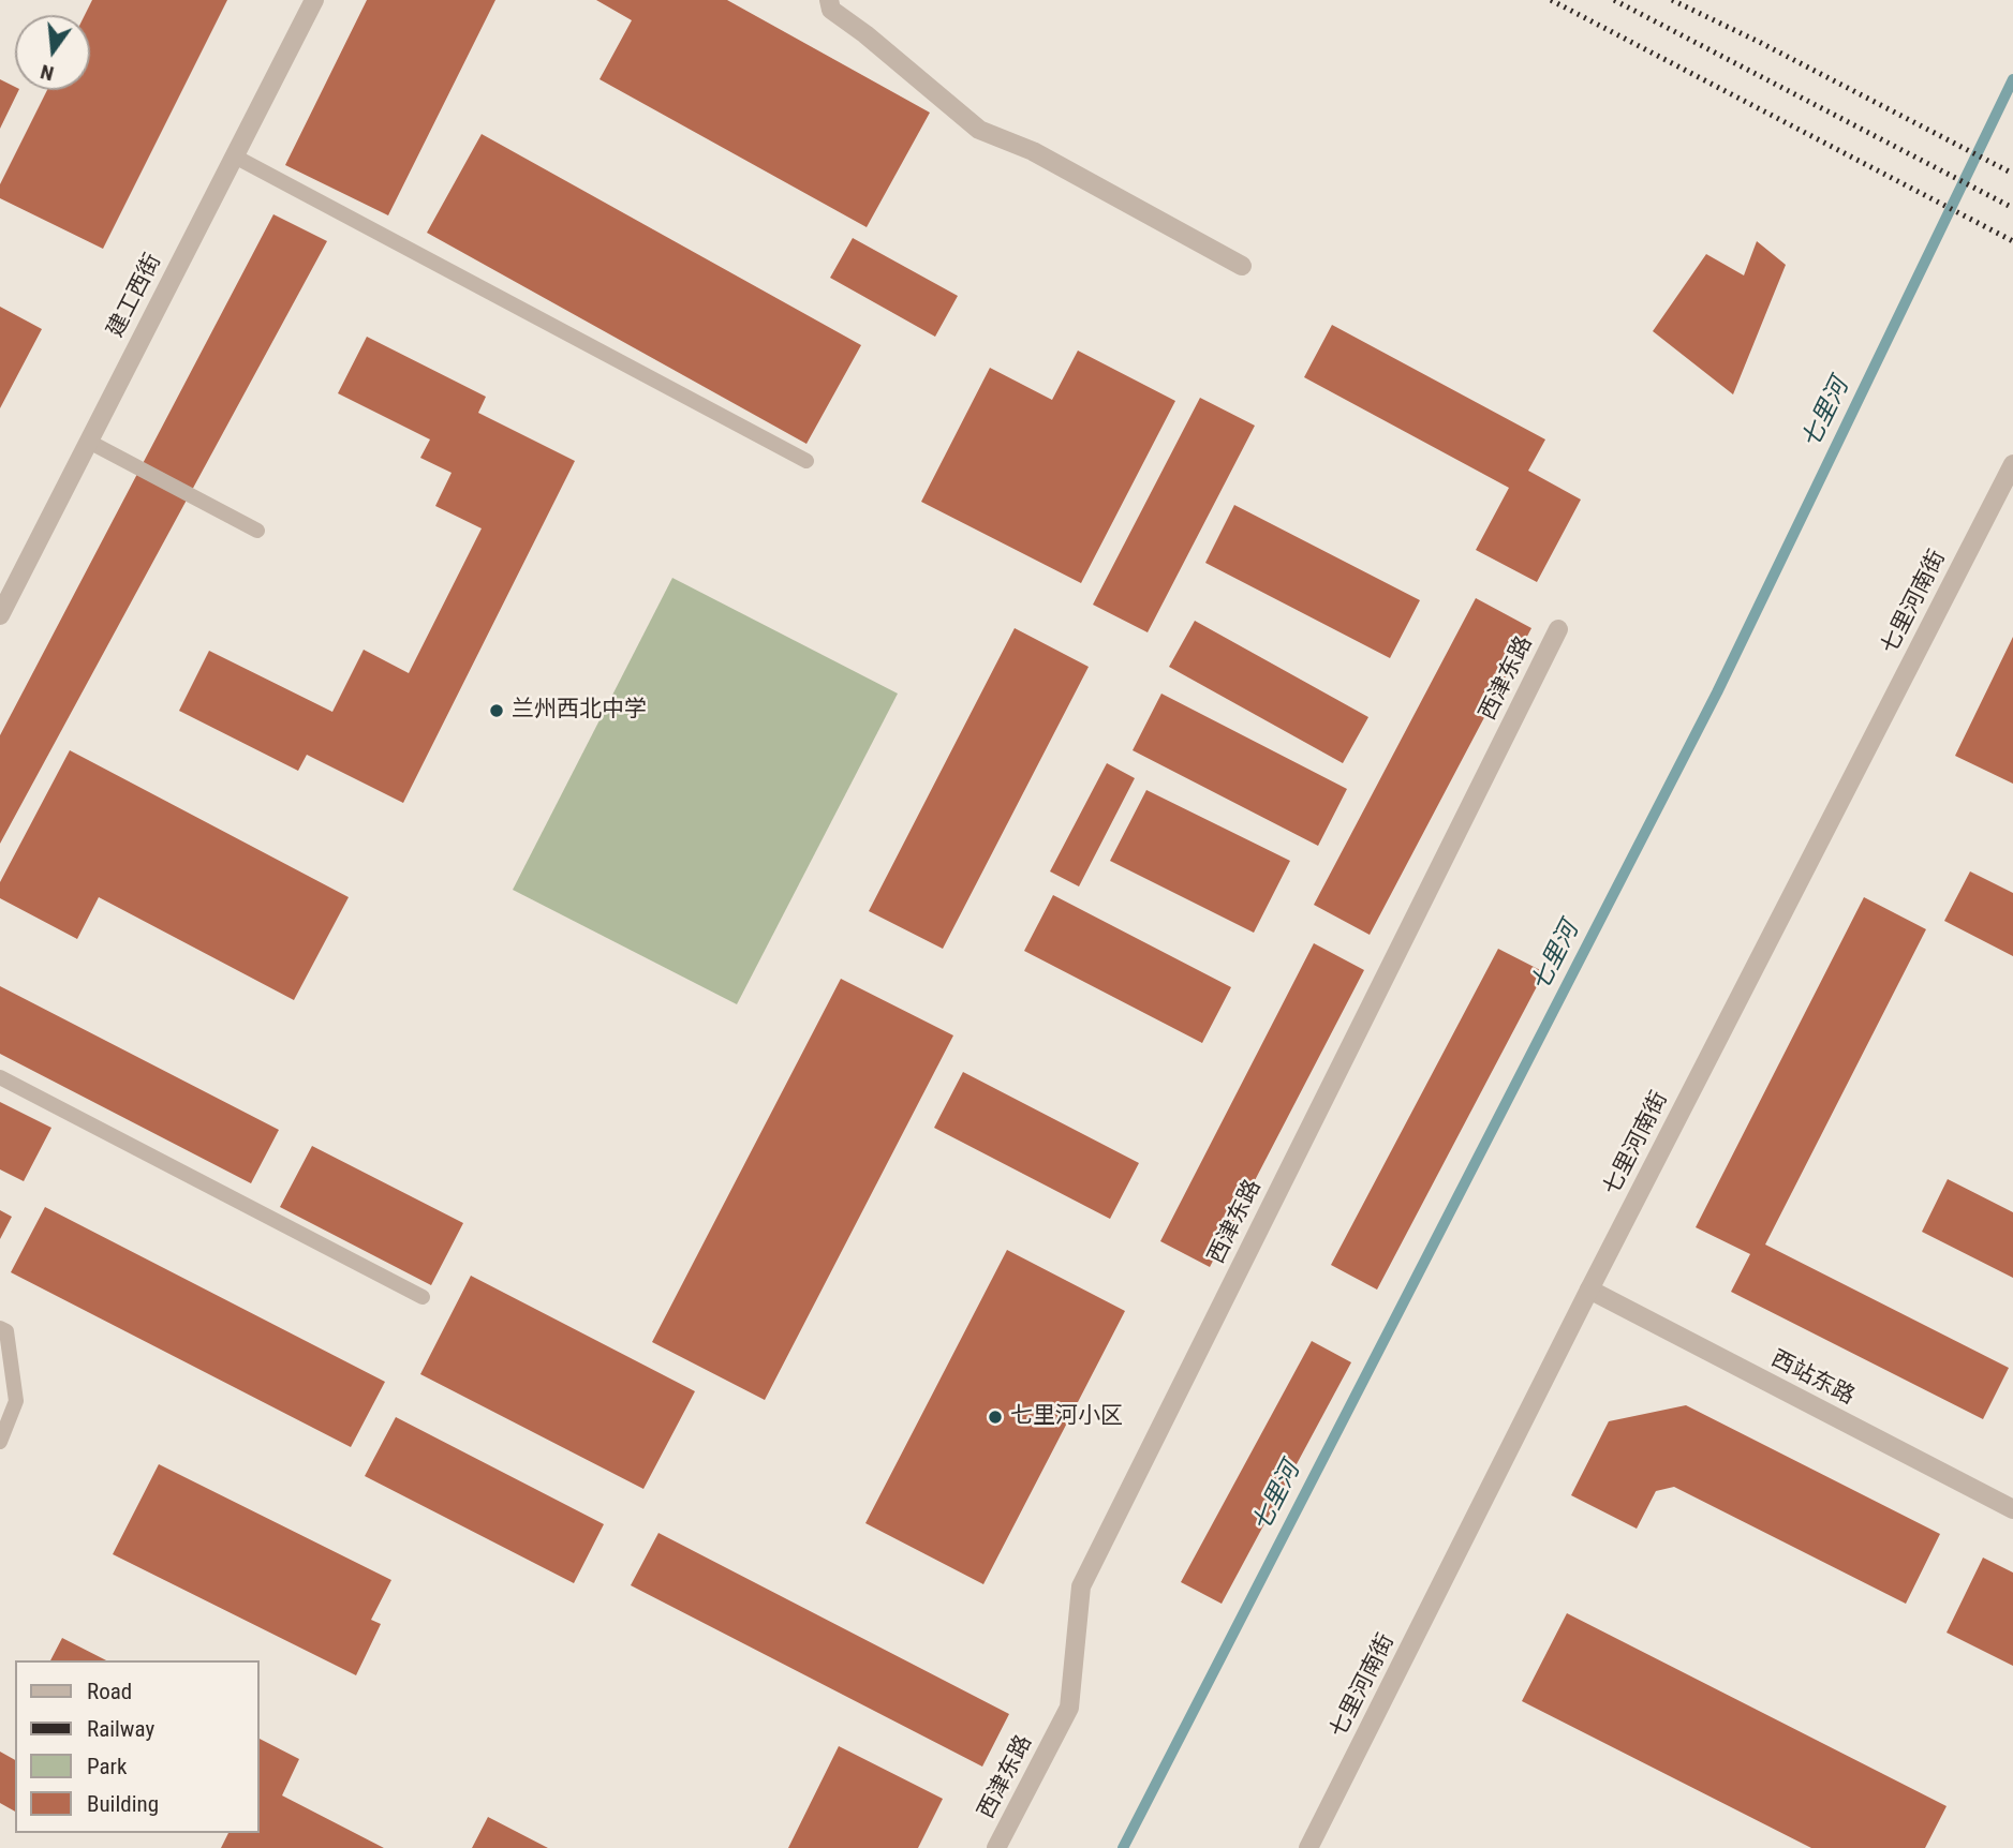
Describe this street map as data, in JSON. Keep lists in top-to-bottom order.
{
  "streets": {
    "street": [
      "建工西街",
      "七里河南街",
      "西津东路",
      "西站东路"
    ]
  },
  "crossings": [
    ["七里河南街", "西站东路"]
  ],
  "water": ["七里河"],
  "places": ["兰州西北中学", "七里河小区"],
  "legend": [
    "Road",
    "Railway",
    "Park",
    "Building"
  ],
  "north": "bottom"
}
